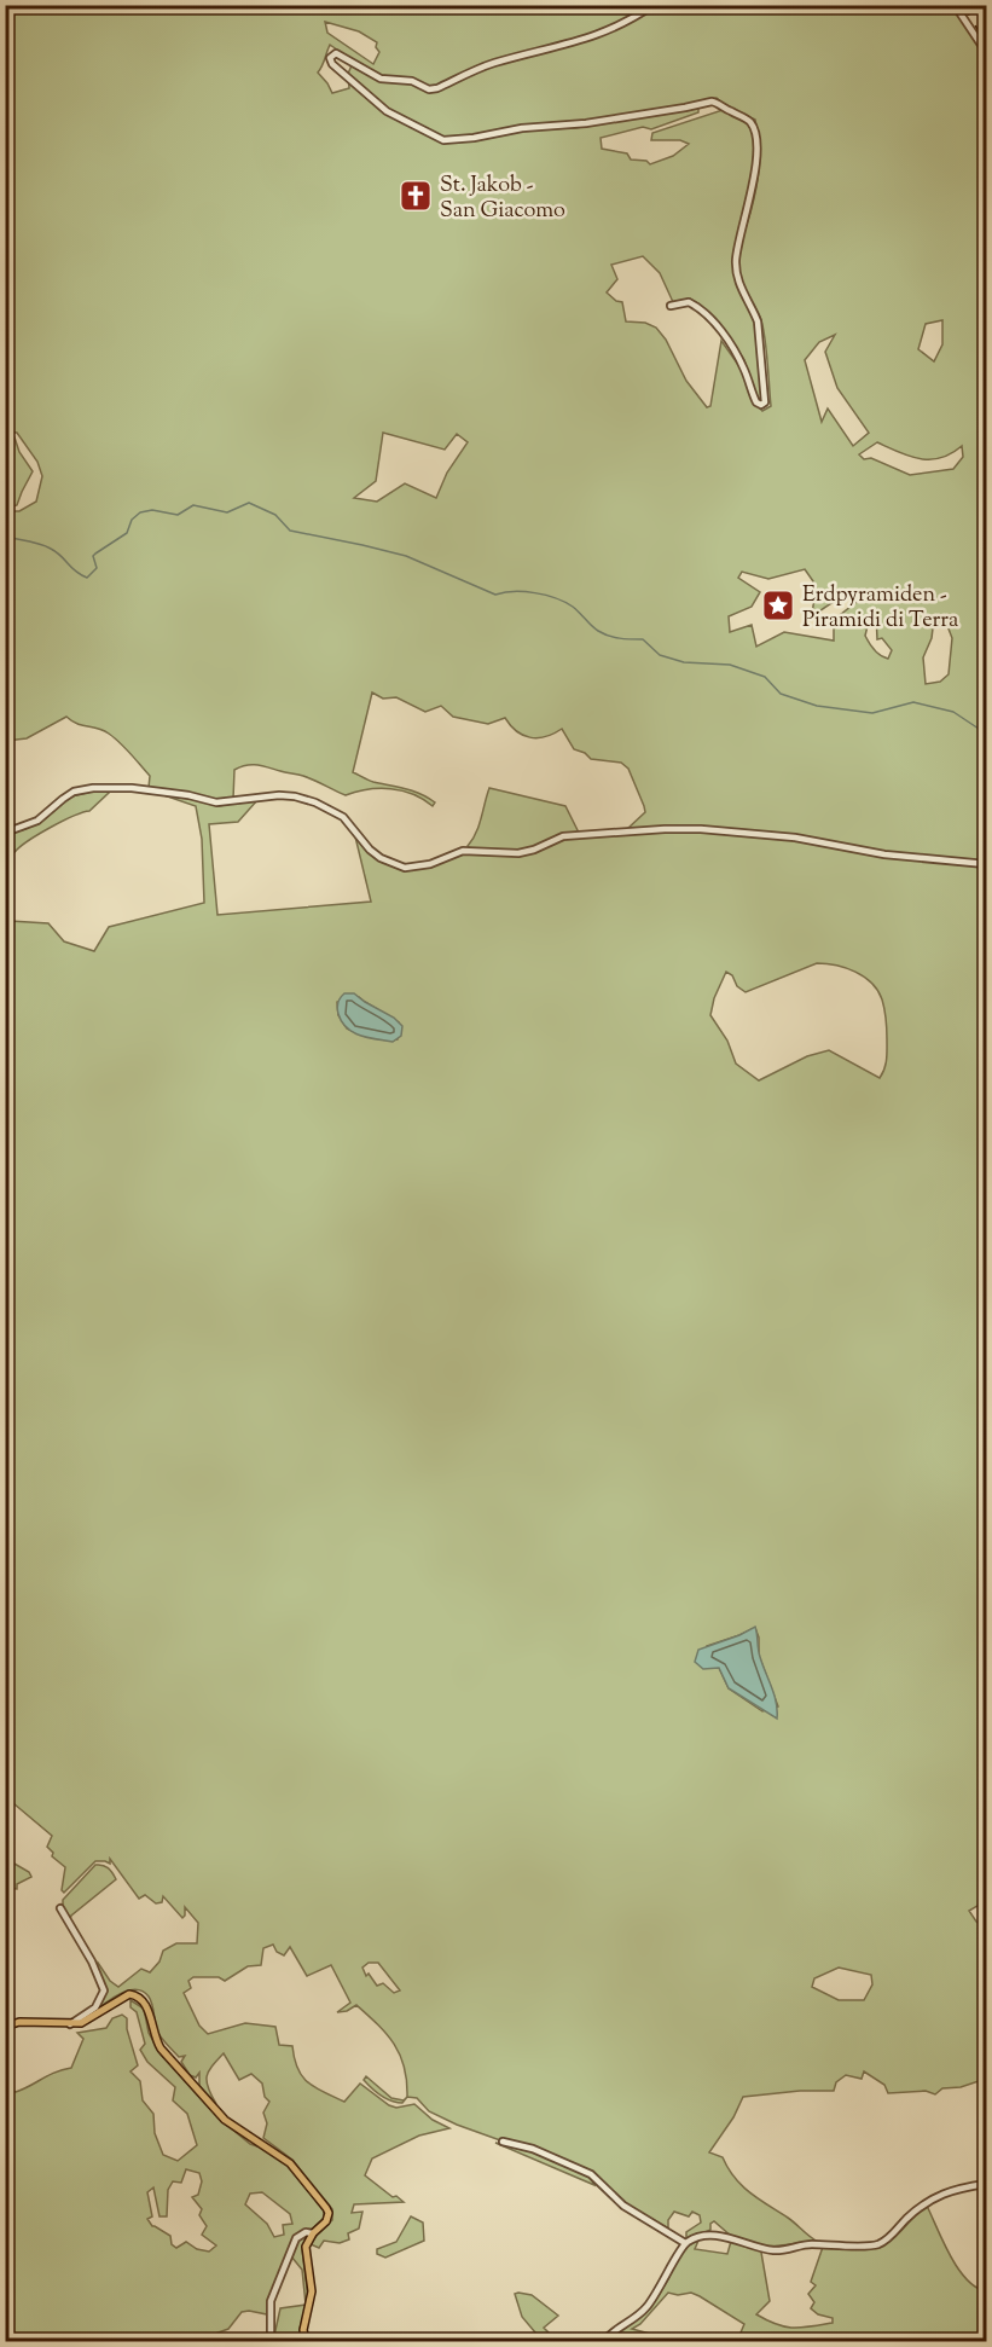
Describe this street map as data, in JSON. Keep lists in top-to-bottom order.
{
  "places": {
    "church": ["St. Jakob - San Giacomo"],
    "place": ["Erdpyramiden - Piramidi di Terra"]
  }
}
